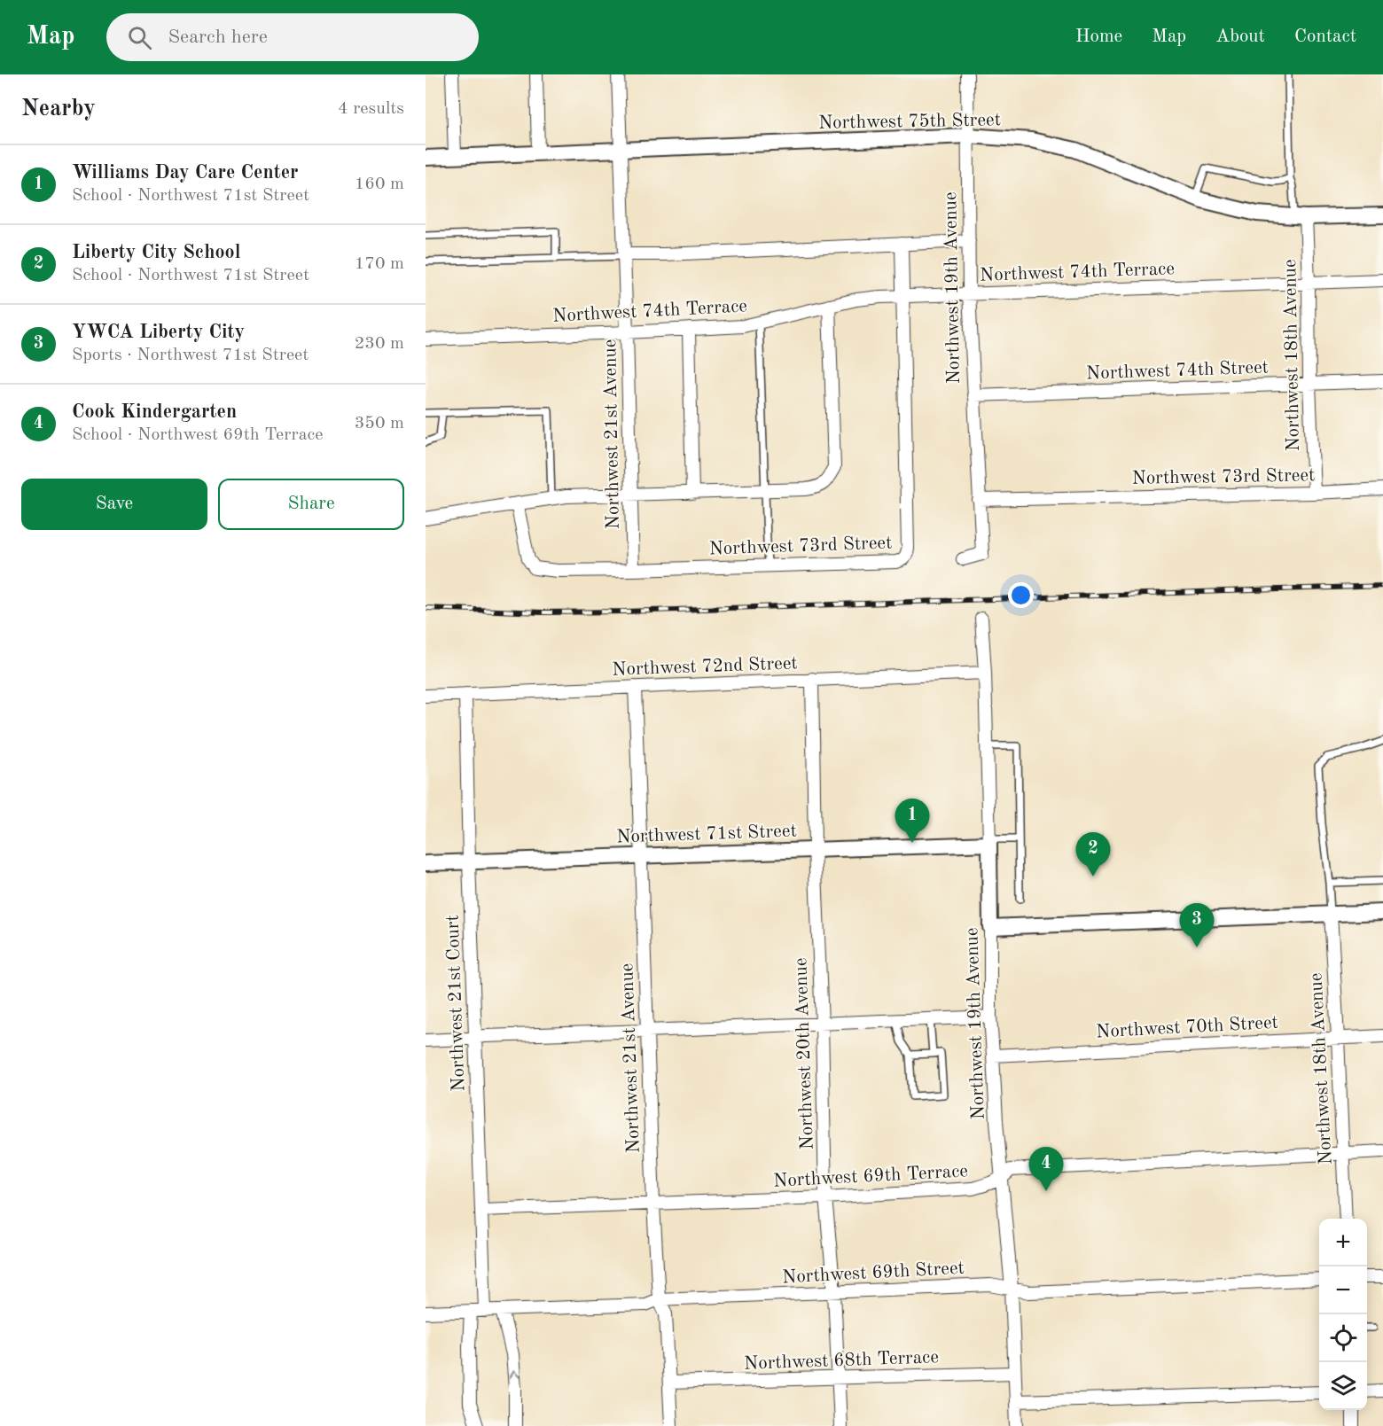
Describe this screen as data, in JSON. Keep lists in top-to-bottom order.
{
  "streets": {
    "street": [
      "Northwest 75th Street",
      "Northwest 74th Terrace",
      "Northwest 19th Avenue",
      "Northwest 18th Avenue",
      "Northwest 74th Street",
      "Northwest 21st Avenue",
      "Northwest 73rd Street",
      "Northwest 72nd Street",
      "Northwest 71st Street",
      "Northwest 21st Court",
      "Northwest 70th Street",
      "Northwest 20th Avenue",
      "Northwest 69th Terrace",
      "Northwest 69th Street",
      "Northwest 68th Terrace"
    ]
  },
  "crossings": [
    ["Northwest 75th Street", "Northwest 19th Avenue"],
    ["Northwest 75th Street", "Northwest 18th Avenue"],
    ["Northwest 75th Street", "Northwest 21st Avenue"],
    ["Northwest 74th Terrace", "Northwest 19th Avenue"],
    ["Northwest 74th Terrace", "Northwest 18th Avenue"],
    ["Northwest 74th Terrace", "Northwest 21st Avenue"],
    ["Northwest 74th Terrace", "Northwest 73rd Street"],
    ["Northwest 19th Avenue", "Northwest 74th Street"],
    ["Northwest 19th Avenue", "Northwest 73rd Street"],
    ["Northwest 19th Avenue", "Northwest 72nd Street"],
    ["Northwest 19th Avenue", "Northwest 71st Street"],
    ["Northwest 19th Avenue", "Northwest 70th Street"],
    ["Northwest 19th Avenue", "Northwest 69th Terrace"],
    ["Northwest 19th Avenue", "Northwest 69th Street"],
    ["Northwest 19th Avenue", "Northwest 68th Terrace"],
    ["Northwest 18th Avenue", "Northwest 74th Street"],
    ["Northwest 18th Avenue", "Northwest 73rd Street"],
    ["Northwest 18th Avenue", "Northwest 70th Street"],
    ["Northwest 18th Avenue", "Northwest 69th Terrace"],
    ["Northwest 21st Avenue", "Northwest 73rd Street"],
    ["Northwest 21st Avenue", "Northwest 72nd Street"],
    ["Northwest 21st Avenue", "Northwest 71st Street"],
    ["Northwest 21st Avenue", "Northwest 69th Terrace"],
    ["Northwest 21st Avenue", "Northwest 69th Street"],
    ["Northwest 21st Avenue", "Northwest 68th Terrace"],
    ["Northwest 72nd Street", "Northwest 21st Court"],
    ["Northwest 72nd Street", "Northwest 20th Avenue"],
    ["Northwest 71st Street", "Northwest 21st Court"],
    ["Northwest 71st Street", "Northwest 20th Avenue"],
    ["Northwest 21st Court", "Northwest 69th Terrace"],
    ["Northwest 21st Court", "Northwest 69th Street"],
    ["Northwest 20th Avenue", "Northwest 69th Terrace"],
    ["Northwest 20th Avenue", "Northwest 69th Street"],
    ["Northwest 20th Avenue", "Northwest 68th Terrace"]
  ],
  "page": {
    "header": "Map",
    "search": "Search here",
    "nav": [
      "Home",
      "Map",
      "About",
      "Contact"
    ],
    "heading": ["Nearby", "4 results"],
    "list": [
      {
        "mark": "1",
        "name": "Williams Day Care Center",
        "note": "School · Northwest 71st Street",
        "value": "160 m"
      },
      {
        "mark": "2",
        "name": "Liberty City School",
        "note": "School · Northwest 71st Street",
        "value": "170 m"
      },
      {
        "mark": "3",
        "name": "YWCA Liberty City",
        "note": "Sports · Northwest 71st Street",
        "value": "230 m"
      },
      {
        "mark": "4",
        "name": "Cook Kindergarten",
        "note": "School · Northwest 69th Terrace",
        "value": "350 m"
      }
    ],
    "buttons": ["Save", "Share"],
    "pins": [
      "1",
      "2",
      "3",
      "4"
    ],
    "map_buttons": ["+", "−"]
  }
}
